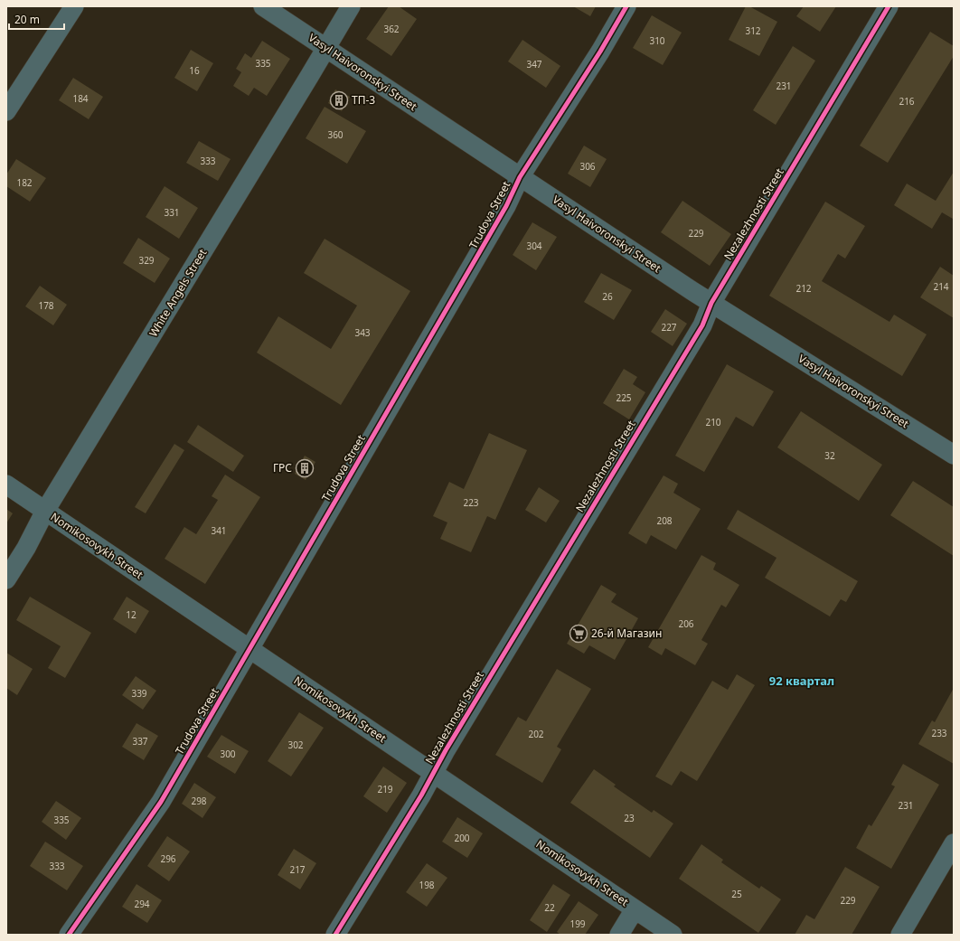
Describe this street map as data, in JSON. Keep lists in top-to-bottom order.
{
  "streets": {
    "street": [
      "Vasyl Haivoronskyi Street",
      "Nezalezhnosti Street",
      "Trudova Street",
      "White Angels Street",
      "Nomikosovykh Street"
    ]
  },
  "crossings": [
    ["Vasyl Haivoronskyi Street", "Nezalezhnosti Street"],
    ["Vasyl Haivoronskyi Street", "Trudova Street"],
    ["Vasyl Haivoronskyi Street", "White Angels Street"],
    ["Nezalezhnosti Street", "Nomikosovykh Street"],
    ["Trudova Street", "Nomikosovykh Street"],
    ["White Angels Street", "Nomikosovykh Street"]
  ],
  "districts": ["92 квартал"],
  "places": {
    "building": ["ТП-3", "ГРС"],
    "supermarket": ["26-й Магазин"]
  },
  "house_numbers": [
    "362",
    "312",
    "310",
    "335",
    "347",
    "16",
    "231",
    "184",
    "216",
    "360",
    "333",
    "306",
    "182",
    "331",
    "229",
    "304",
    "329",
    "214",
    "212",
    "26",
    "178",
    "227",
    "343",
    "225",
    "210",
    "32",
    "223",
    "208",
    "341",
    "12",
    "206",
    "339",
    "233",
    "202",
    "337",
    "302",
    "300",
    "219",
    "298",
    "231",
    "23",
    "335",
    "200",
    "296",
    "333",
    "217",
    "198",
    "25",
    "229",
    "294",
    "22",
    "199"
  ],
  "scale_bar": "20 m"
}
